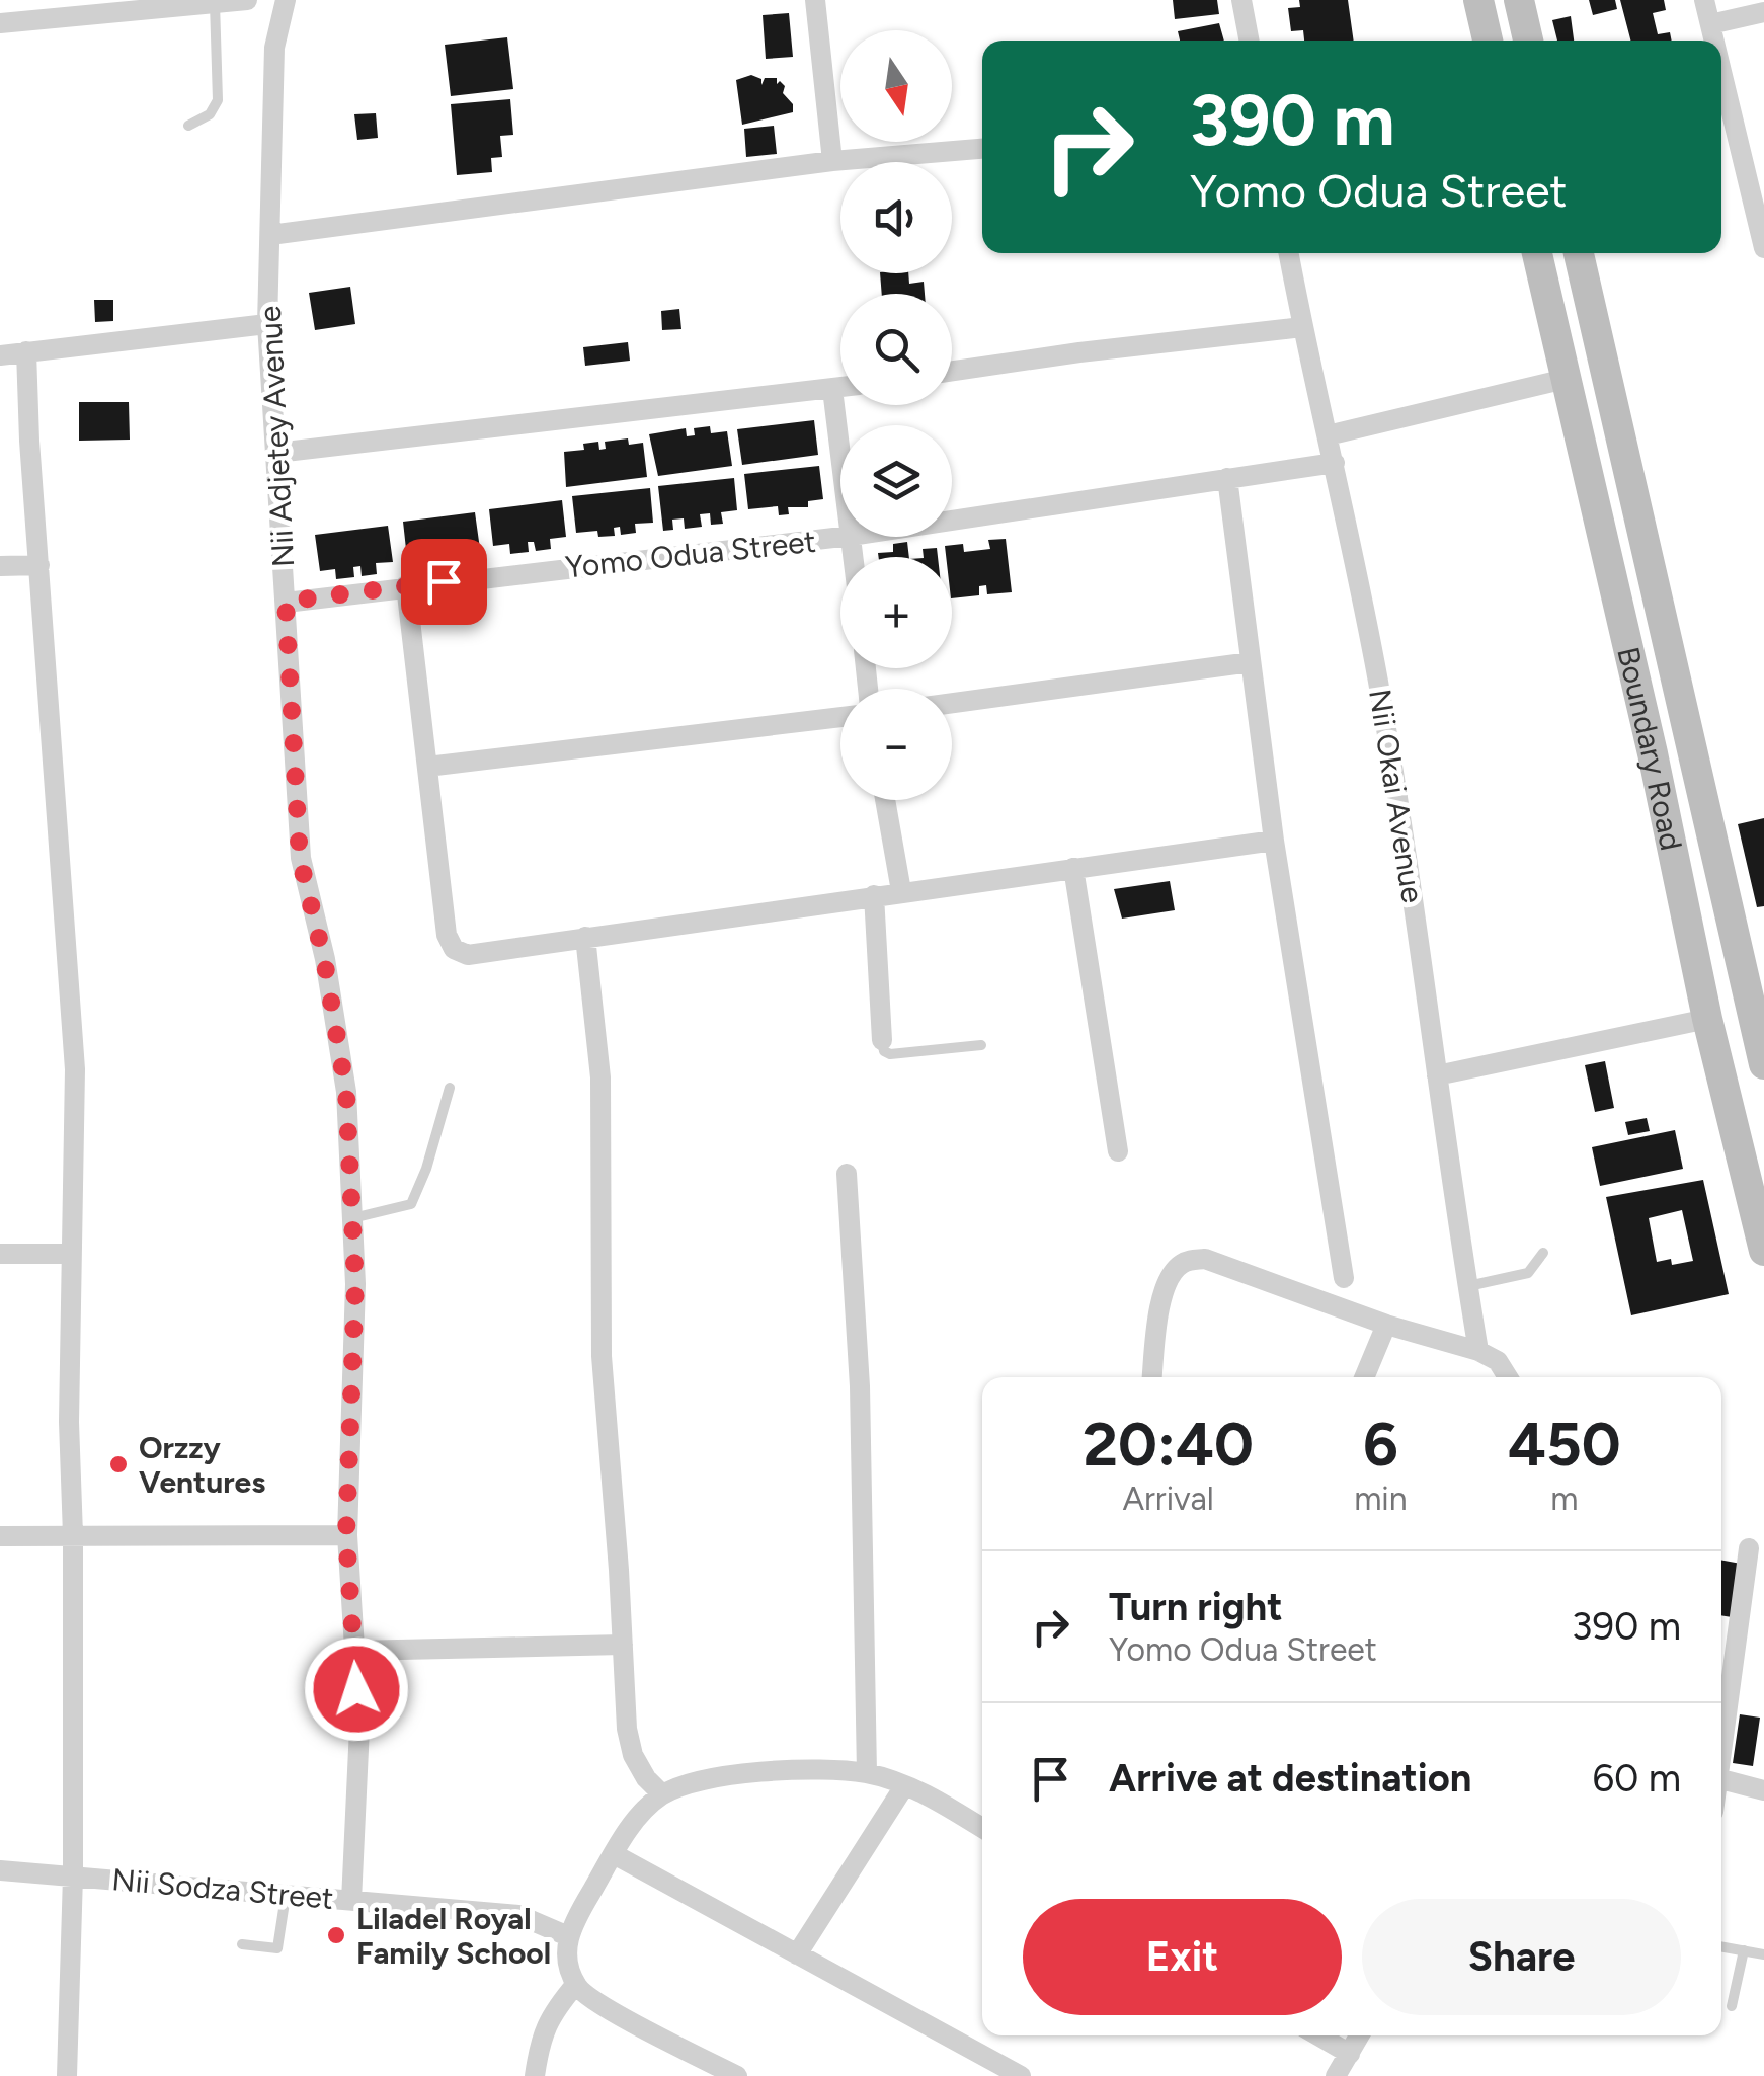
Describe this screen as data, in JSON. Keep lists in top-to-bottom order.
{
  "streets": {
    "main road": ["Boundary Road"],
    "street": [
      "Nii Adjetey Avenue",
      "Yomo Odua Street",
      "Nii Okai Avenue",
      "Nii Sodza Street"
    ]
  },
  "crossings": [
    ["Nii Adjetey Avenue", "Yomo Odua Street"],
    ["Nii Adjetey Avenue", "Nii Sodza Street"],
    ["Yomo Odua Street", "Nii Okai Avenue"]
  ],
  "places": ["Orzzy Ventures", "Liladel Royal Family School"],
  "north": "bottom",
  "page": {
    "map_buttons": ["+", "−"],
    "turn": ["390 m", "Yomo Odua Street"],
    "eta": [
      "20:40",
      "Arrival",
      "6",
      "min",
      "450",
      "m"
    ],
    "list": [
      {
        "name": "Turn right",
        "note": "Yomo Odua Street",
        "value": "390 m"
      },
      {
        "name": "Arrive at destination",
        "value": "60 m"
      }
    ],
    "buttons": ["Exit", "Share"]
  }
}
